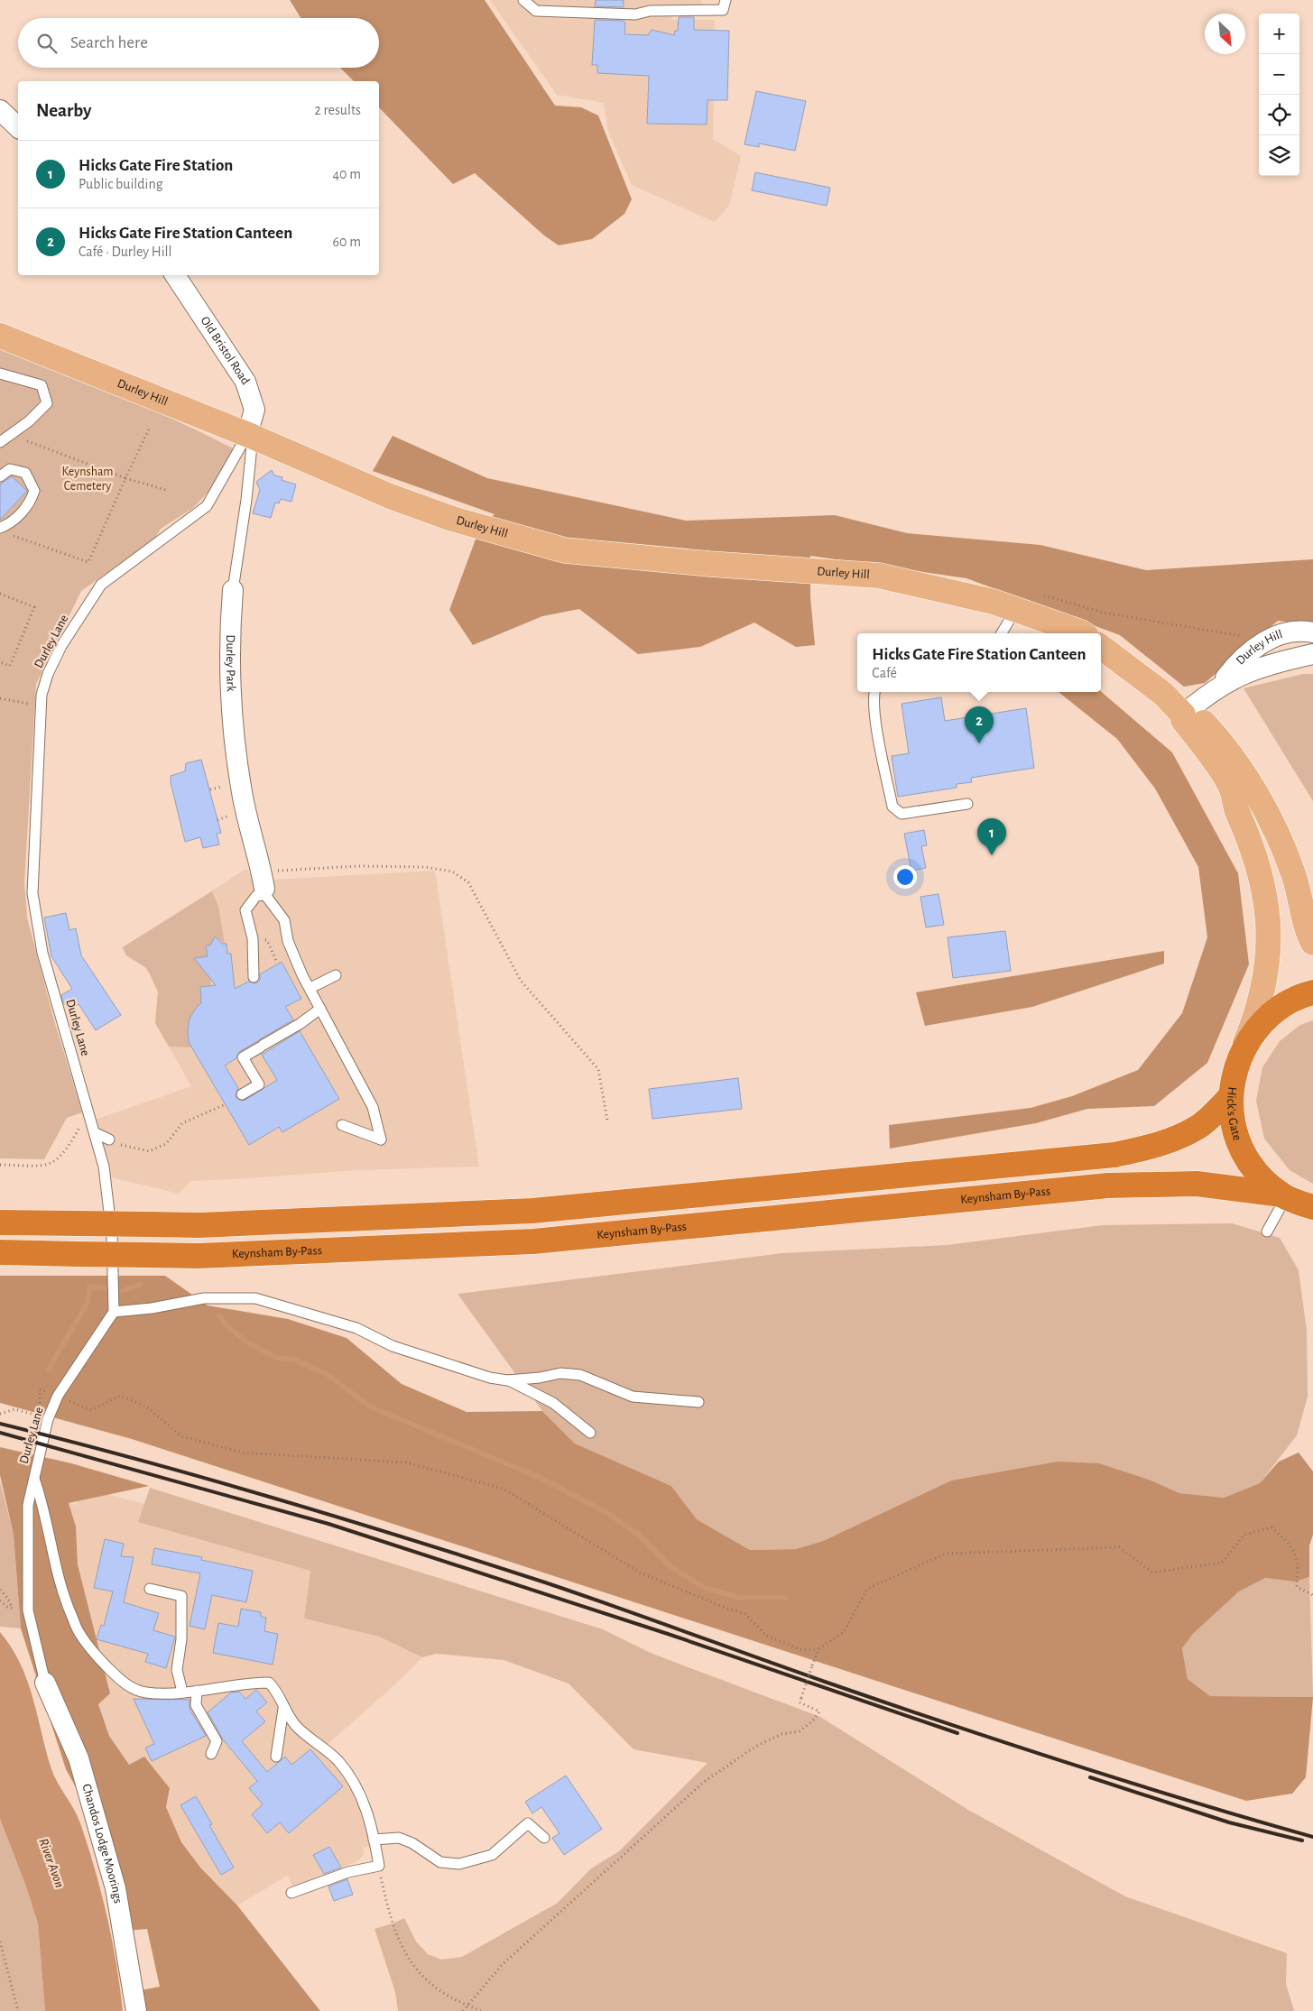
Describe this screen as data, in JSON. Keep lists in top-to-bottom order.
{
  "streets": {
    "highway": ["Hick's Gate", "Keynsham By-Pass"],
    "main road": ["Durley Hill"],
    "street": ["Old Bristol Road", "Durley Park", "Chandos Lodge Moorings"],
    "lane": ["Durley Lane"]
  },
  "crossings": [
    ["Old Bristol Road", "Durley Hill"],
    ["Old Bristol Road", "Durley Lane"],
    ["Old Bristol Road", "Durley Park"],
    ["Durley Hill", "Durley Lane"],
    ["Durley Hill", "Durley Park"],
    ["Durley Lane", "Durley Park"],
    ["Durley Lane", "Chandos Lodge Moorings"],
    ["Hick's Gate", "Keynsham By-Pass"]
  ],
  "water": ["River Avon"],
  "parks": ["Keynsham Cemetery"],
  "north": "bottom right",
  "page": {
    "map_buttons": ["+", "−"],
    "search": "Search here",
    "heading": ["Nearby", "2 results"],
    "list": [
      {
        "mark": "1",
        "name": "Hicks Gate Fire Station",
        "note": "Public building",
        "value": "40 m"
      },
      {
        "mark": "2",
        "name": "Hicks Gate Fire Station Canteen",
        "note": "Café · Durley Hill",
        "value": "60 m"
      }
    ],
    "popup": ["Hicks Gate Fire Station Canteen", "Café"],
    "pins": ["2", "1"]
  }
}
